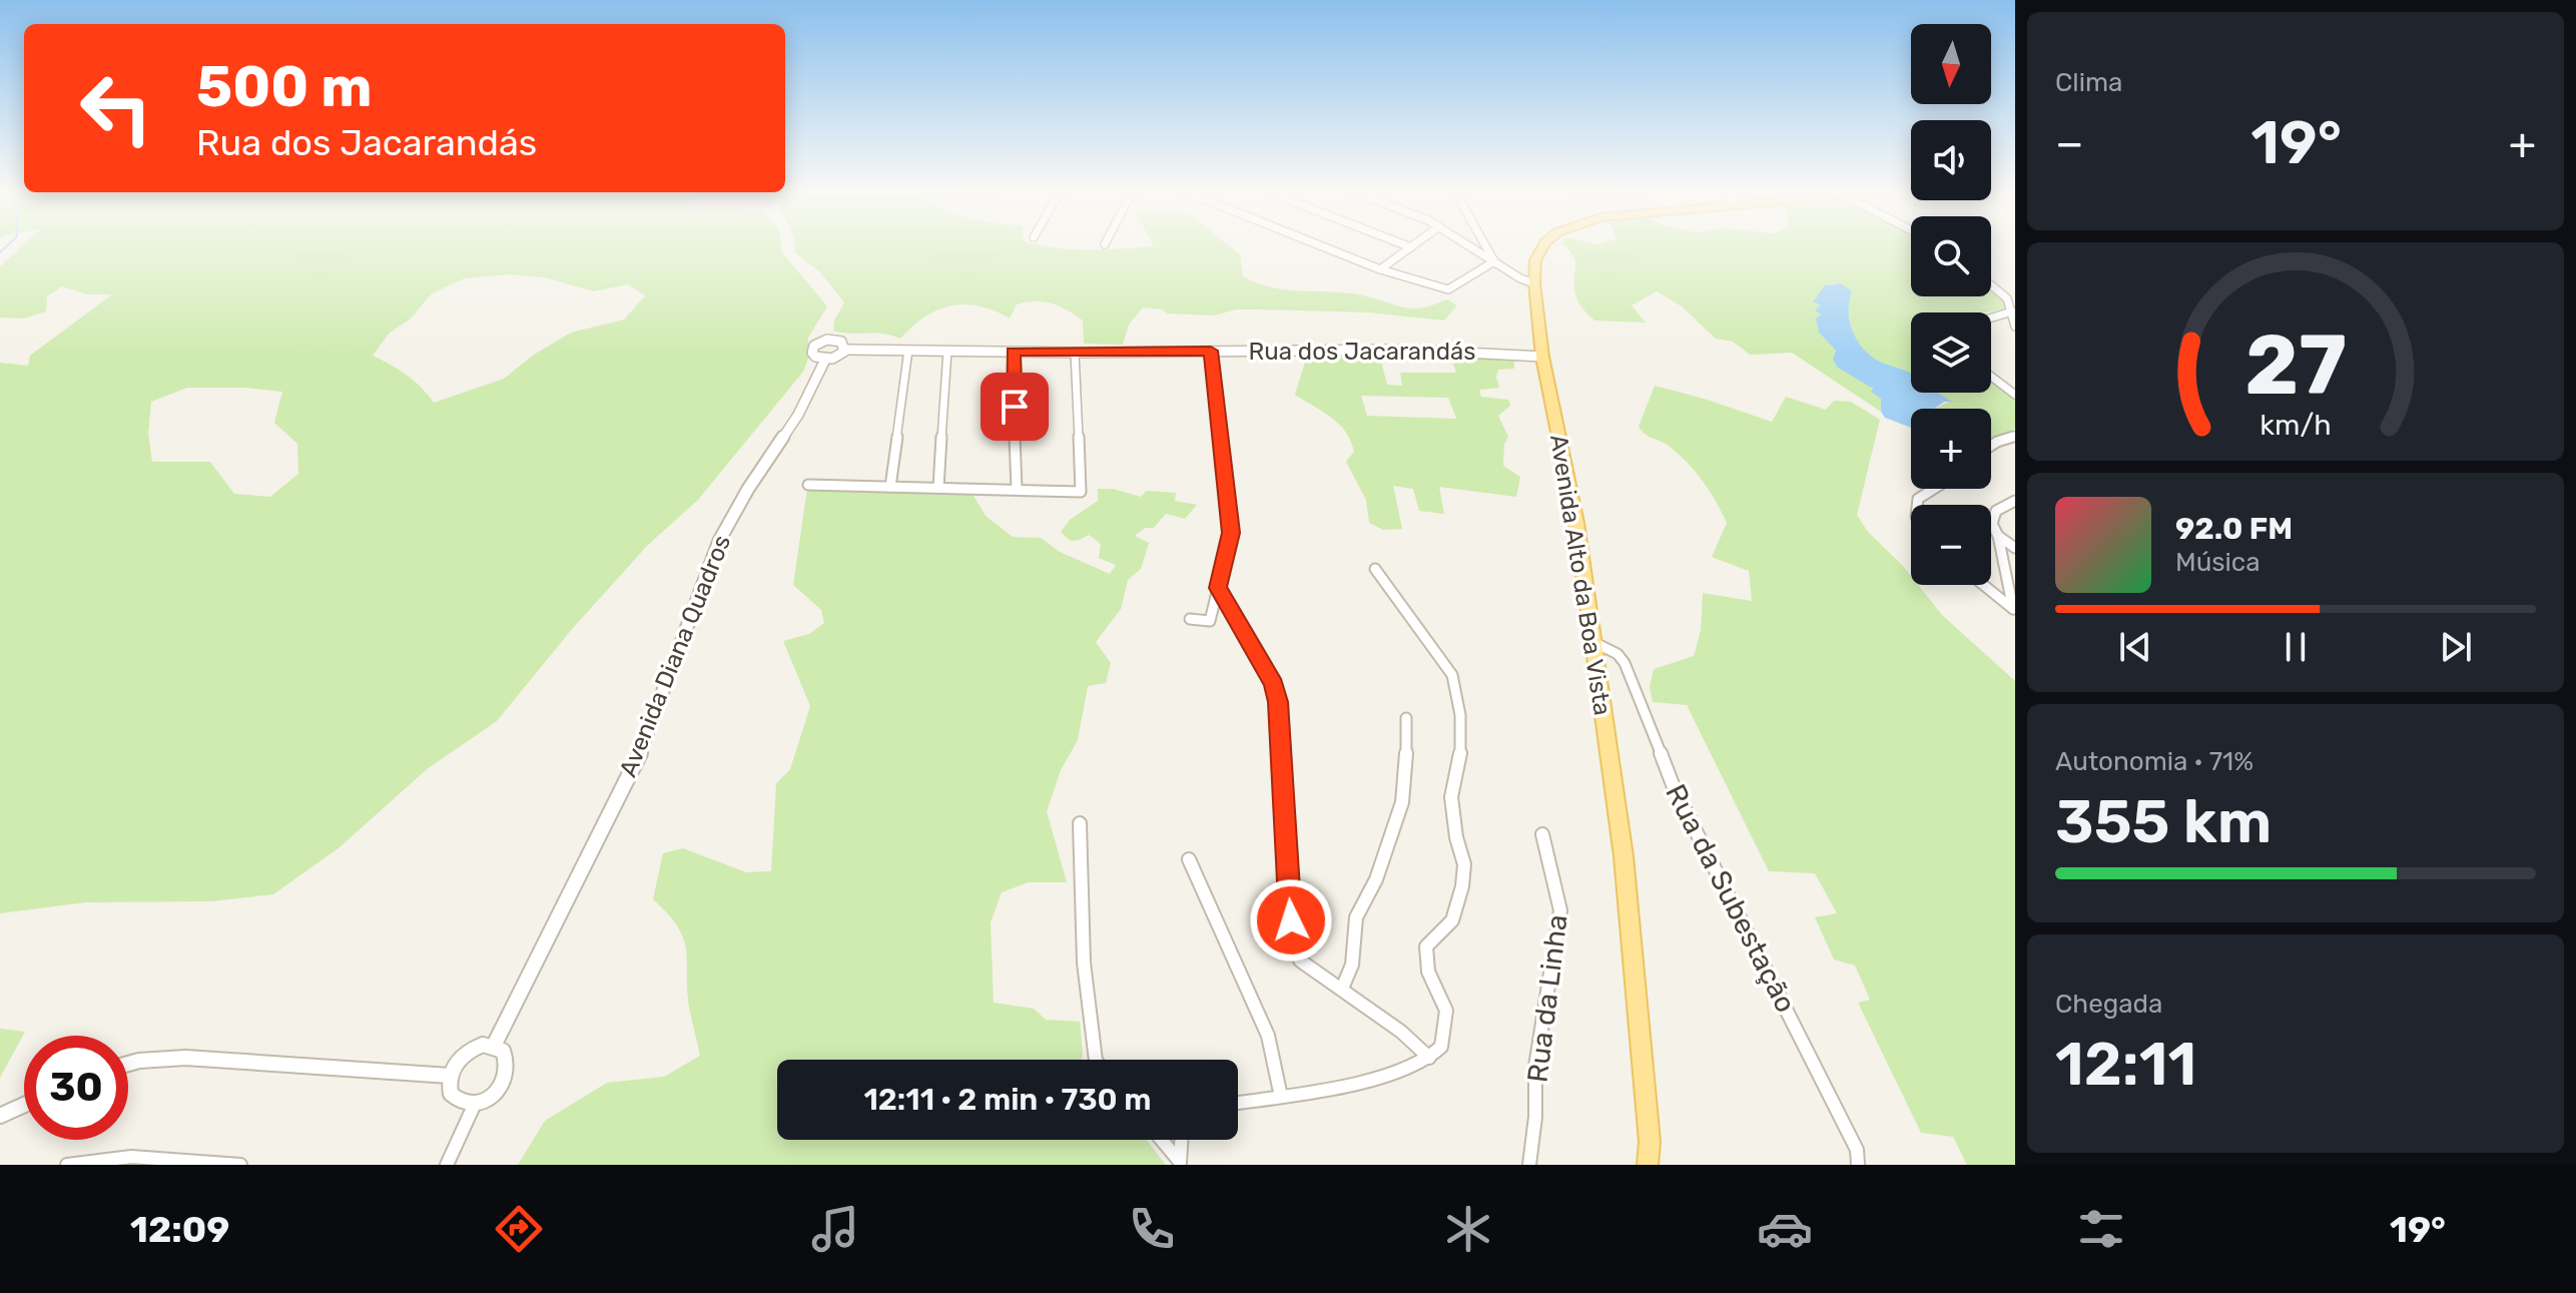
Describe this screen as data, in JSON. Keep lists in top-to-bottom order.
{
  "streets": {
    "main road": ["Avenida Alto da Boa Vista"],
    "street": [
      "Rua dos Jacarandás",
      "Avenida Diana Quadros",
      "Rua da Subestação",
      "Rua da Linha"
    ]
  },
  "crossings": [
    ["Rua dos Jacarandás", "Avenida Alto da Boa Vista"],
    ["Rua dos Jacarandás", "Avenida Diana Quadros"],
    ["Avenida Alto da Boa Vista", "Rua da Subestação"]
  ],
  "north": "bottom",
  "page": {
    "tile": [
      "Clima",
      ["Autonomia · 71%", "355 km"],
      ["Chegada", "12:11"]
    ],
    "map_buttons": ["+", "−"],
    "turn": ["500 m", "Rua dos Jacarandás"],
    "heat": ["−", "19°", "+"],
    "song": ["92.0 FM", "Música"],
    "limit": "30",
    "trip": "12:11 · 2 min · 730 m",
    "tabs": ["12:09", "19°"],
    "gauge": ["27", "km/h"]
  }
}
